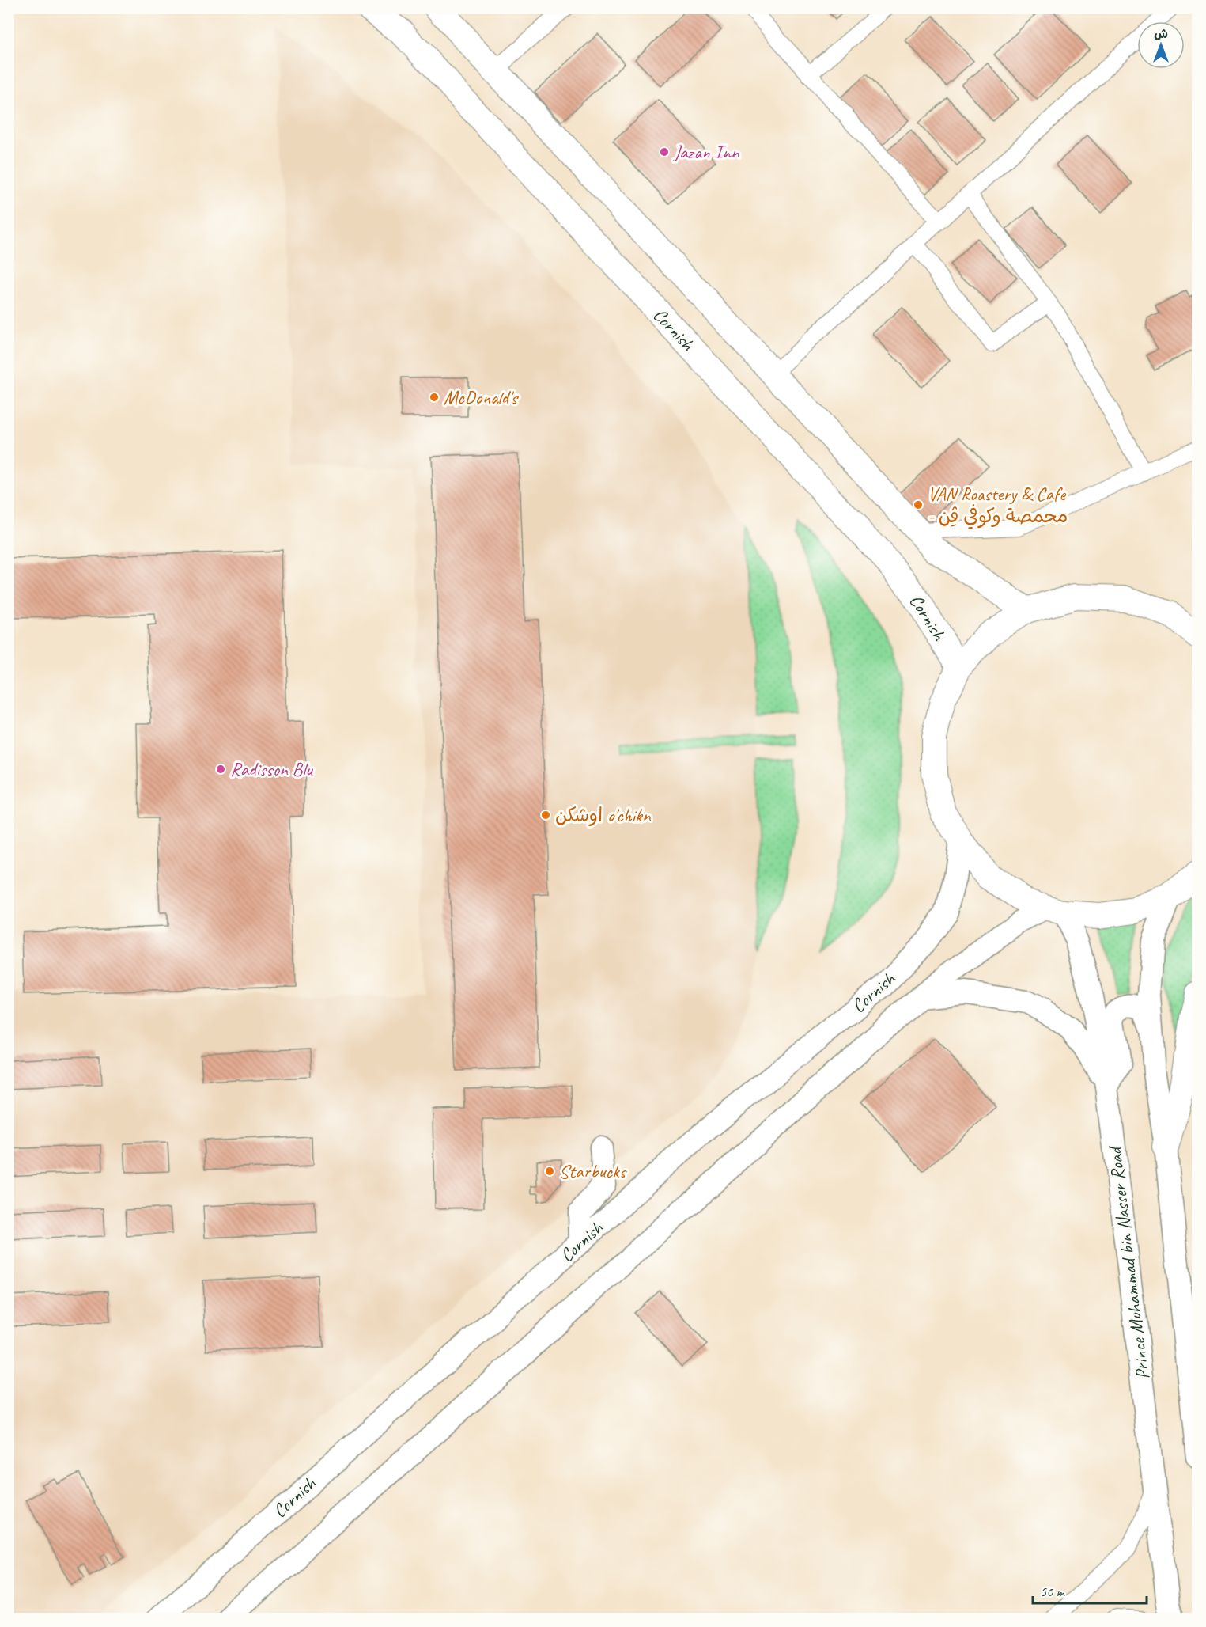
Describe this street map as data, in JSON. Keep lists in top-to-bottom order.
{
  "streets": {
    "main road": ["Cornish", "Prince Muhammad bin Nasser Road"]
  },
  "crossings": [
    ["Cornish", "Prince Muhammad bin Nasser Road"]
  ],
  "places": [
    "Jazan Inn",
    "McDonald's",
    "VAN Roastery & Cafe - محمصة وكوفي ڤِن",
    "Radisson Blu",
    "اوشكن o'chikn",
    "Starbucks"
  ],
  "scale_bar": "50 m",
  "north": "top"
}
